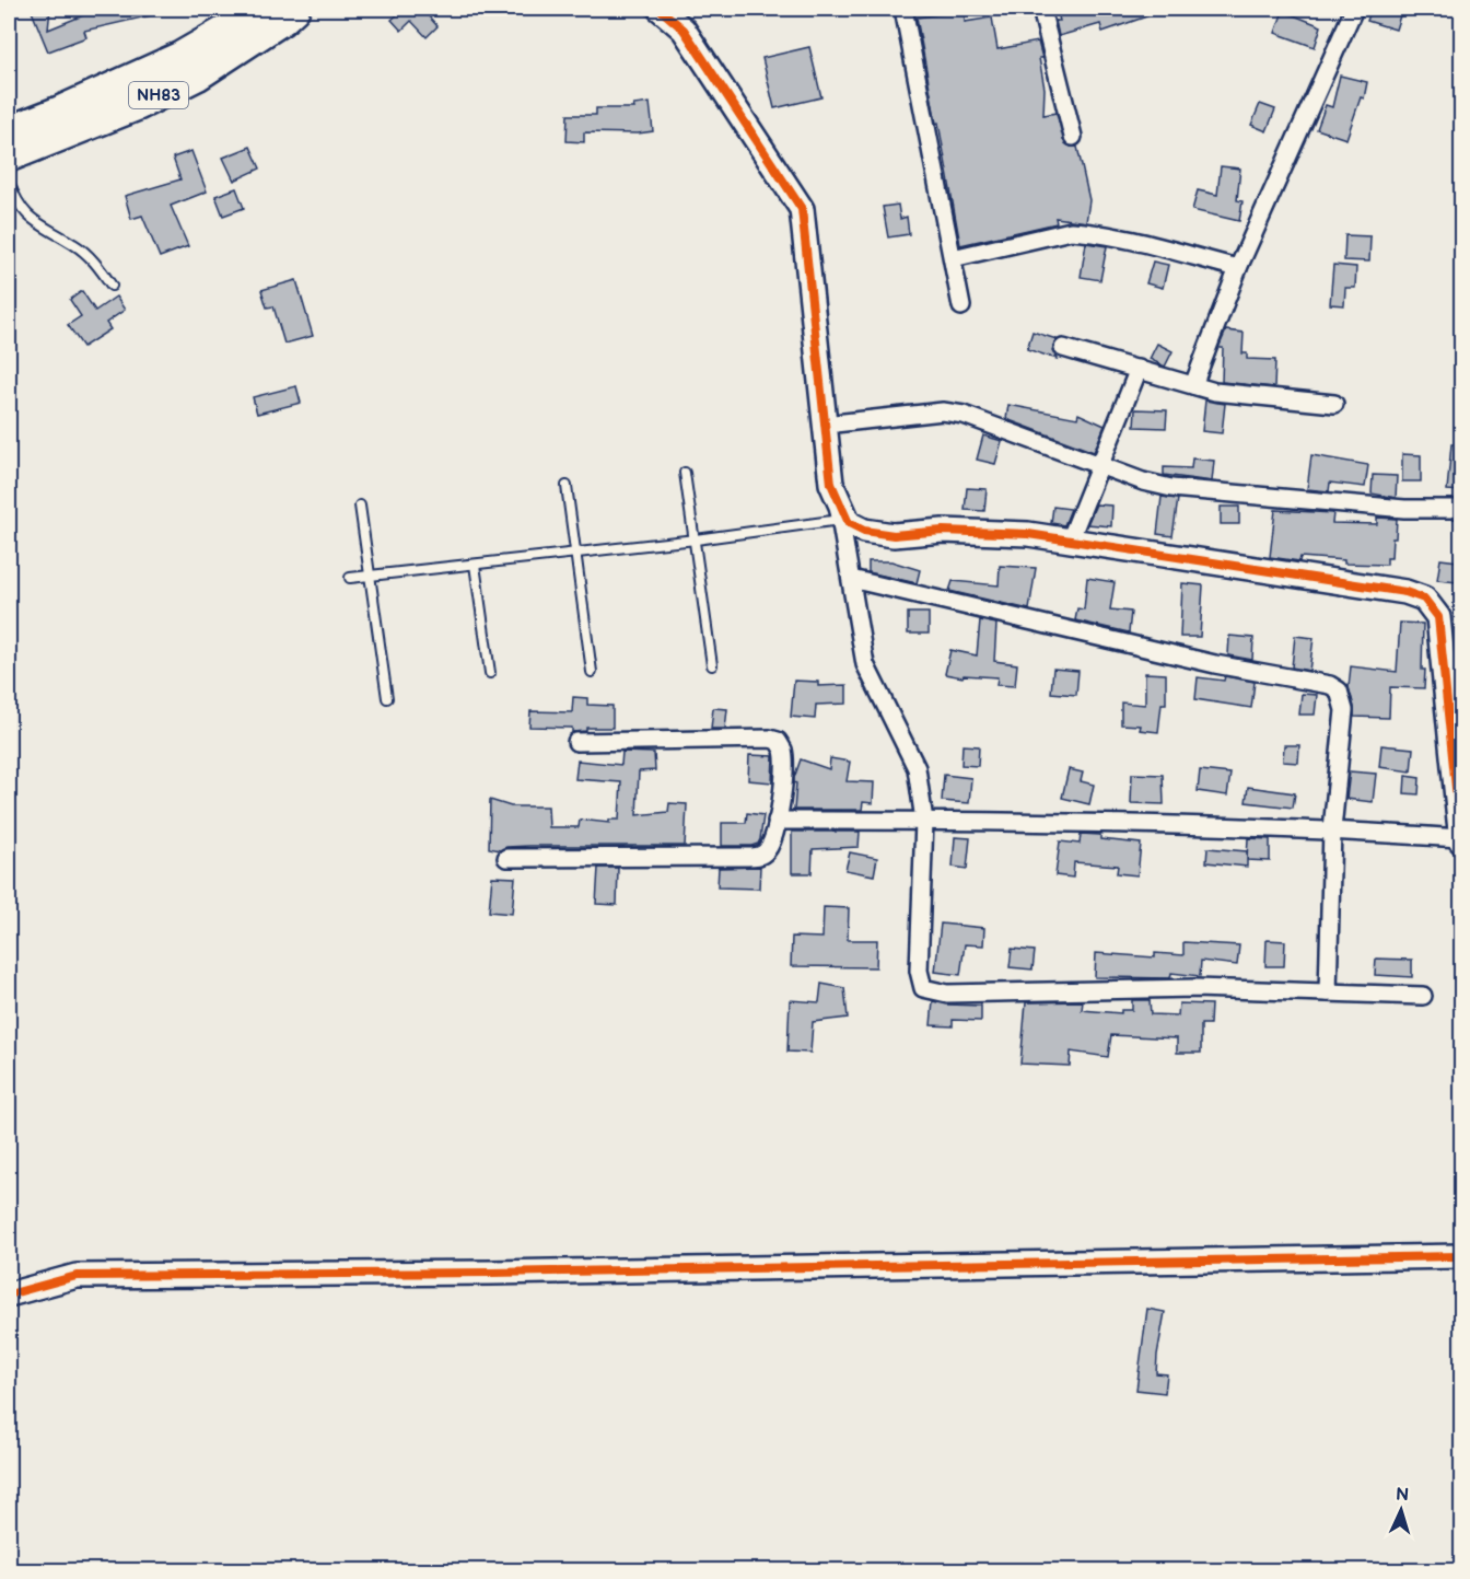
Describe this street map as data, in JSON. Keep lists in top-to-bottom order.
{
  "streets": {
    "highway": ["NH83"]
  },
  "north": "top"
}
